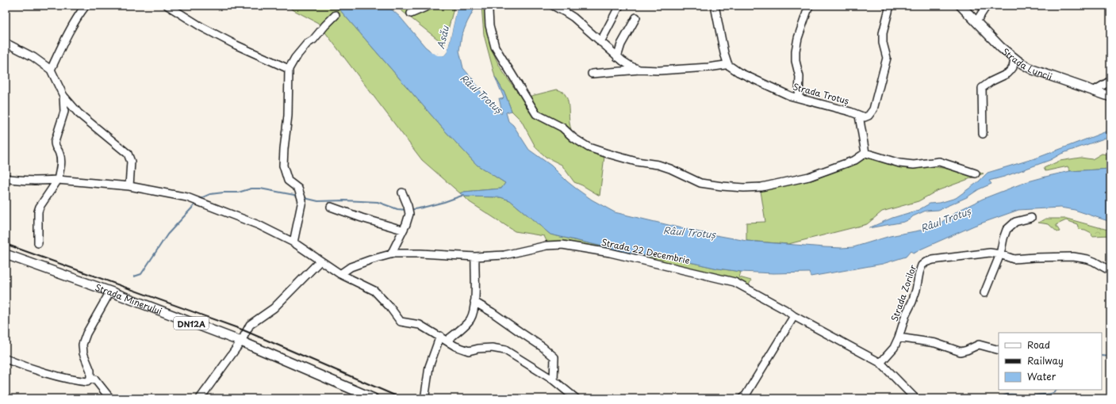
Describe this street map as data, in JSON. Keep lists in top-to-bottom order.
{
  "streets": {
    "main road": ["Strada Luncii", "Strada Minerului", "DN12A"],
    "street": ["Strada Trotuș", "Strada 22 Decembrie", "Strada Zorilor"]
  },
  "crossings": [
    ["Strada 22 Decembrie", "Strada Zorilor"]
  ],
  "water": ["Asău", "Râul Trotuș"],
  "legend": ["Road", "Railway", "Water"]
}
